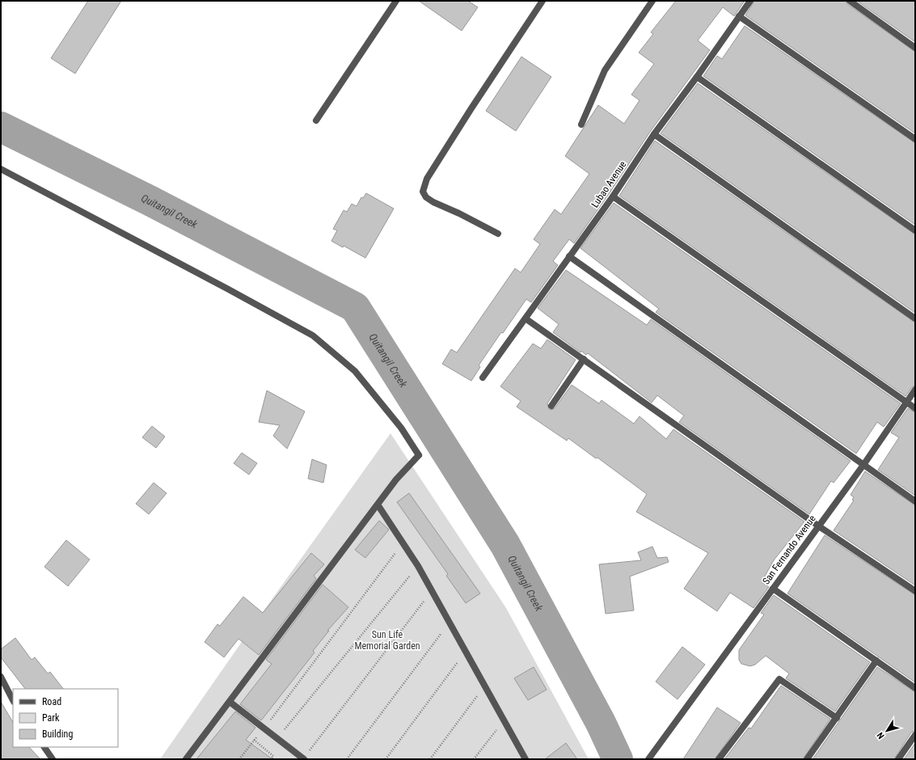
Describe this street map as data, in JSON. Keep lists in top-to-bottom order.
{
  "streets": {
    "street": ["Lubao Avenue", "San Fernando Avenue"]
  },
  "water": ["Quitangil Creek"],
  "parks": ["Sun Life Memorial Garden"],
  "legend": ["Road", "Park", "Building"],
  "north": "bottom left"
}
